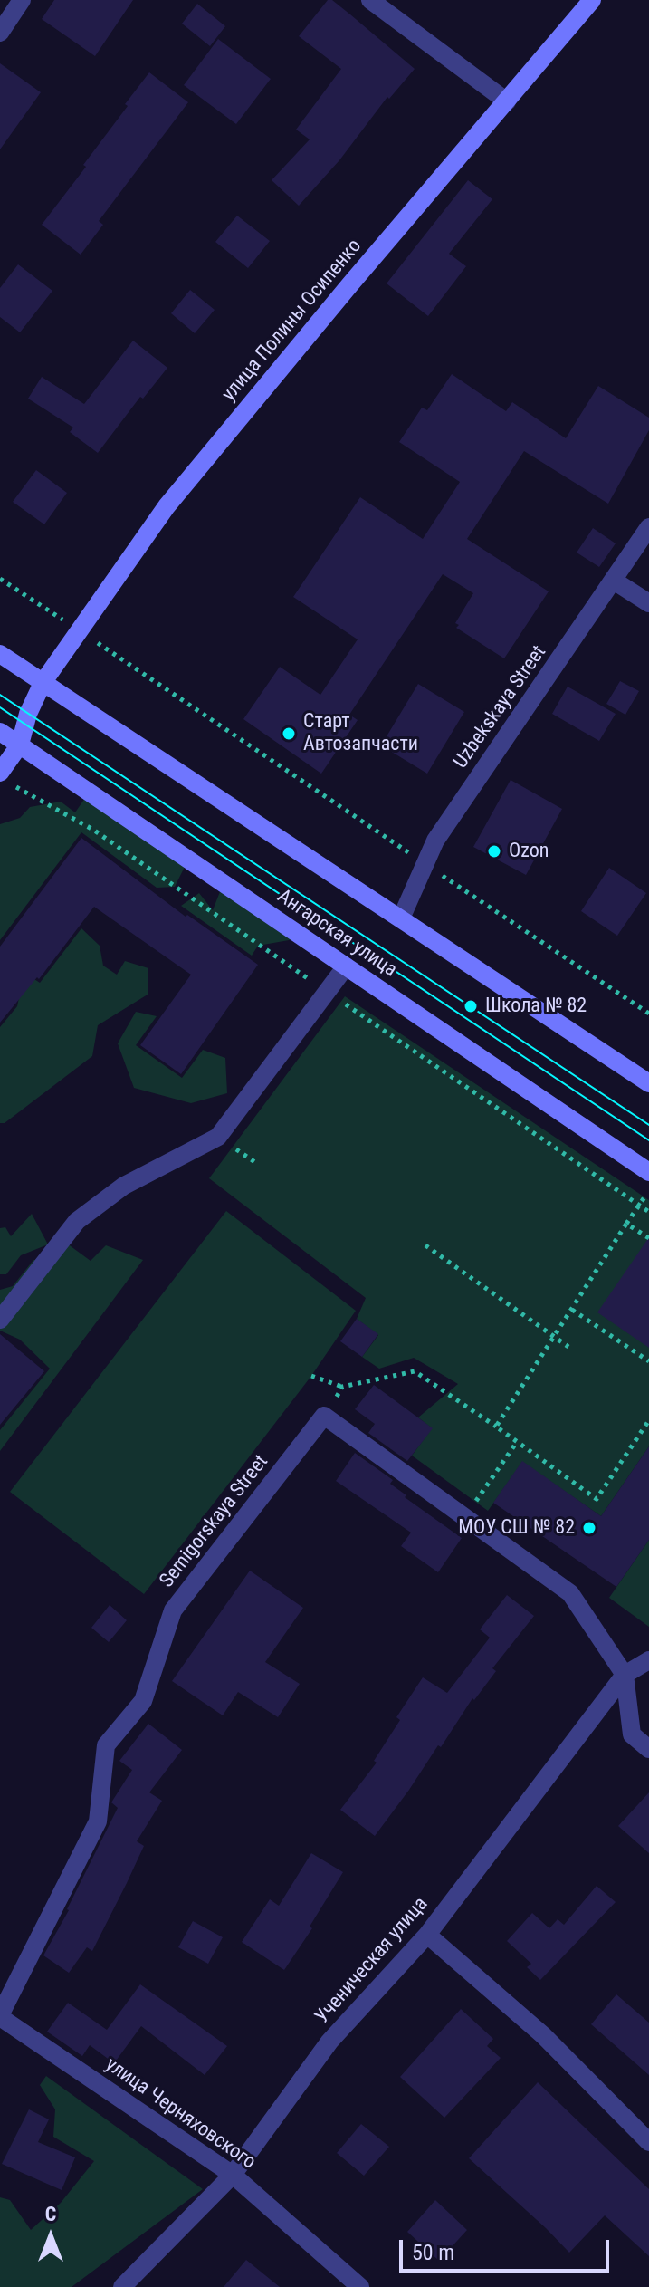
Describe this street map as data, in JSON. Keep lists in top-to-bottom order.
{
  "streets": {
    "main road": ["улица Полины Осипенко", "Ангарская улица"],
    "street": [
      "Uzbekskaya Street",
      "Semigorskaya Street",
      "Ученическая улица",
      "улица Черняховского"
    ]
  },
  "crossings": [
    ["улица Полины Осипенко", "Ангарская улица"],
    ["Semigorskaya Street", "улица Черняховского"],
    ["Ученическая улица", "улица Черняховского"]
  ],
  "places": [
    "Старт Автозапчасти",
    "Ozon",
    "Школа № 82",
    "МОУ СШ № 82"
  ],
  "scale_bar": "50 m",
  "north": "top"
}
